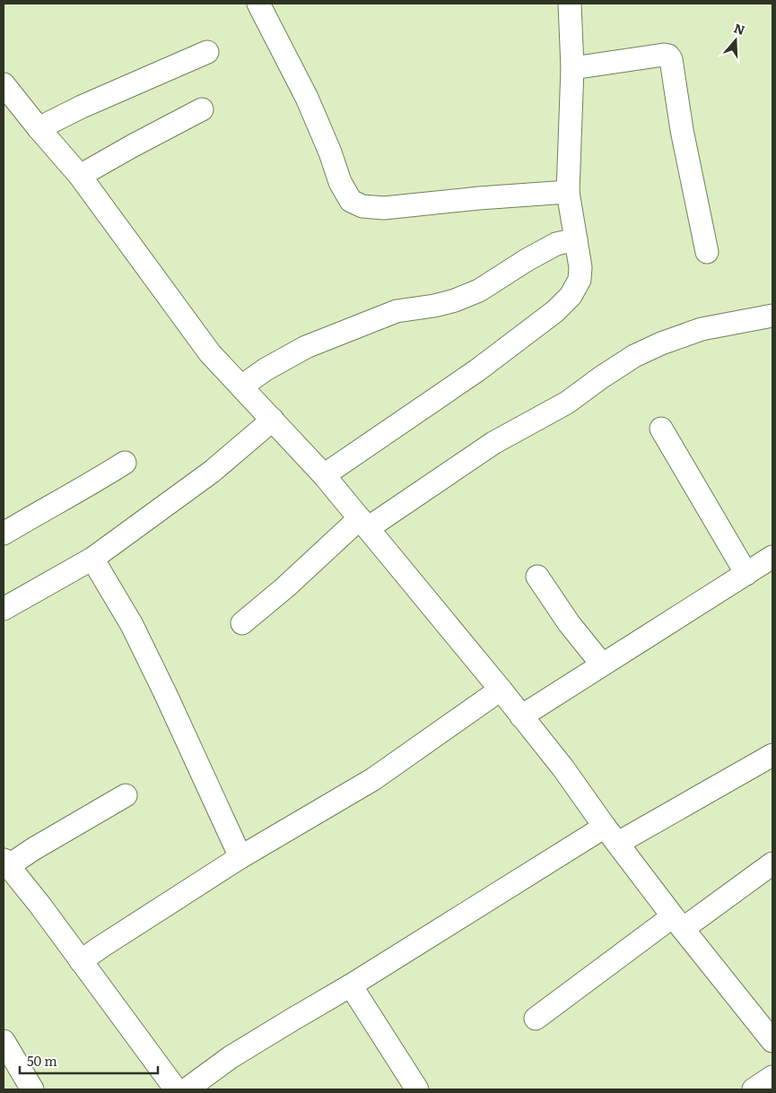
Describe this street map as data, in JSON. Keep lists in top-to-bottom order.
{
  "scale_bar": "50 m",
  "north": "top"
}
